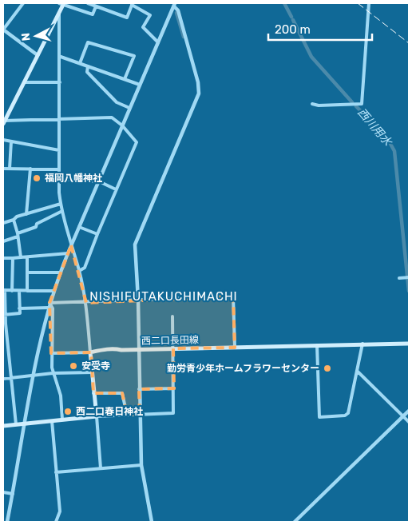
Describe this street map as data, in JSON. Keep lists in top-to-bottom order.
{
  "streets": {
    "main road": ["西二口長田線"]
  },
  "districts": ["NISHIFUTAKUCHIMACHI"],
  "water": ["西川用水"],
  "places": [
    "福岡八幡神社",
    "安受寺",
    "勤労青少年ホームフラワーセンター",
    "西二口春日神社"
  ],
  "scale_bar": "200 m",
  "north": "left"
}
